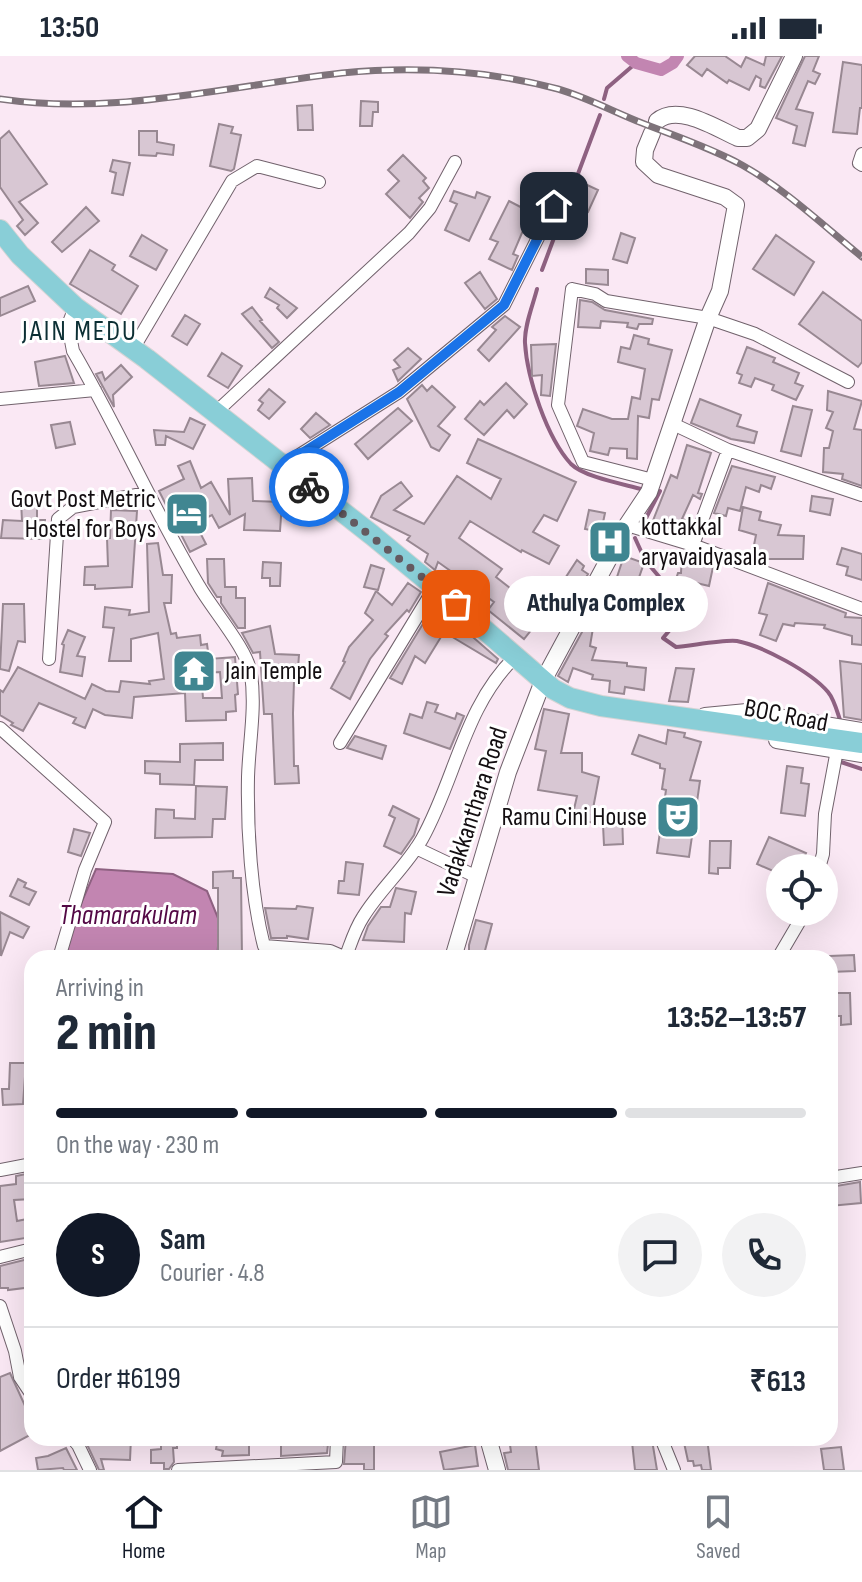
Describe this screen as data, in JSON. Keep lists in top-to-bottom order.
{
  "streets": {
    "street": ["BOC Road", "Vadakkanthara Road"]
  },
  "districts": ["JAIN MEDU"],
  "water": ["Thamarakulam"],
  "places": {
    "hotel": ["Govt Post Metric Hostel for Boys"],
    "hospital": ["kottakkal aryavaidyasala"],
    "other": ["Athulya Complex"],
    "temple": ["Jain Temple"],
    "theatre": ["Ramu Cini House"]
  },
  "page": {
    "status": "13:50",
    "bubble": "Athulya Complex",
    "heading": ["2 min", "Arriving in", "13:52–13:57"],
    "panel": [
      "Sam",
      "Courier · 4.8",
      "Order #6199",
      "₹613"
    ],
    "bar": "On the way · 230 m",
    "round": "S",
    "tabs": ["Home", "Map", "Saved"]
  }
}
